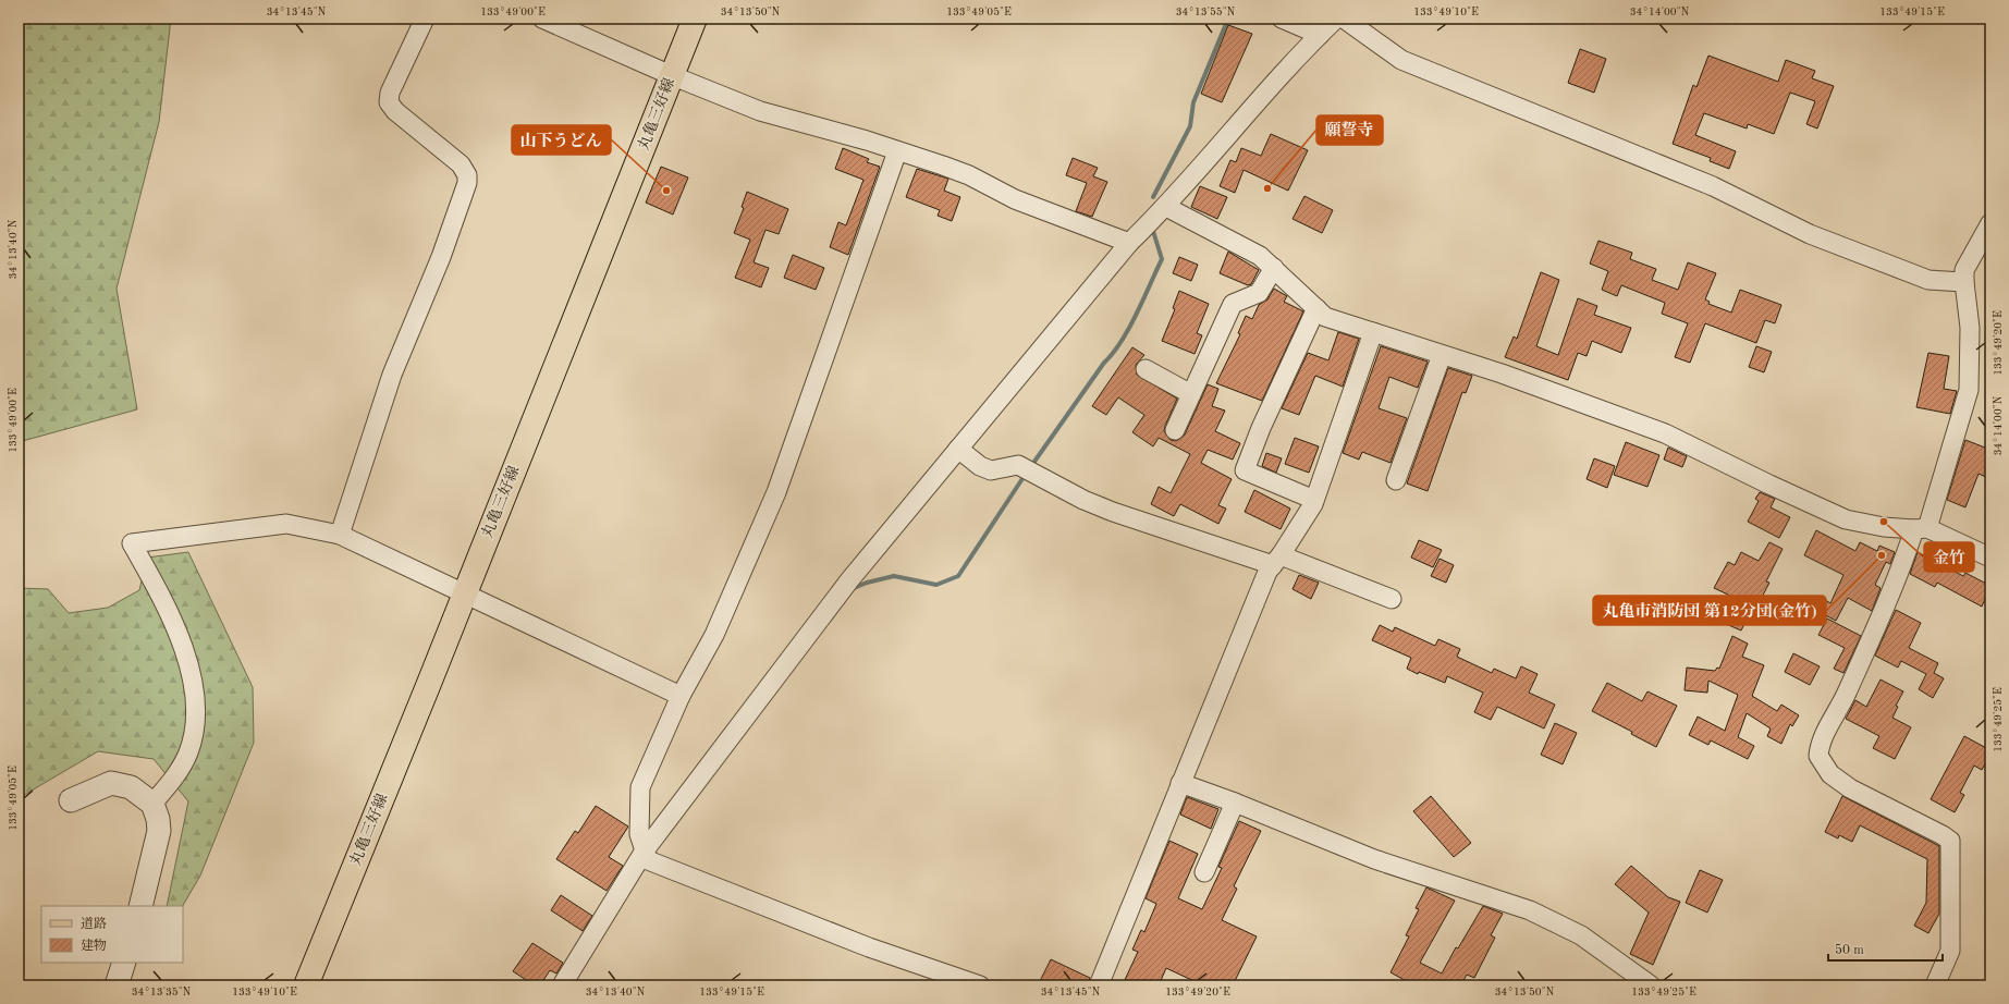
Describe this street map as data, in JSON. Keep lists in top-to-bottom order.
{
  "streets": {
    "main road": ["丸亀三好線"]
  },
  "places": [
    "願誓寺",
    "山下うどん",
    "金竹",
    "丸亀市消防団 第12分団(金竹)"
  ],
  "legend": ["道路", "建物"],
  "scale_bar": "50 m",
  "coordinates": [
    "34°13'45\"N",
    "133°49'00\"E",
    "34°13'50\"N",
    "133°49'05\"E",
    "34°13'55\"N",
    "133°49'10\"E",
    "34°14'00\"N",
    "133°49'15\"E",
    "34°13'40\"N",
    "133°49'20\"E",
    "133°49'25\"E",
    "34°13'35\"N"
  ]
}
